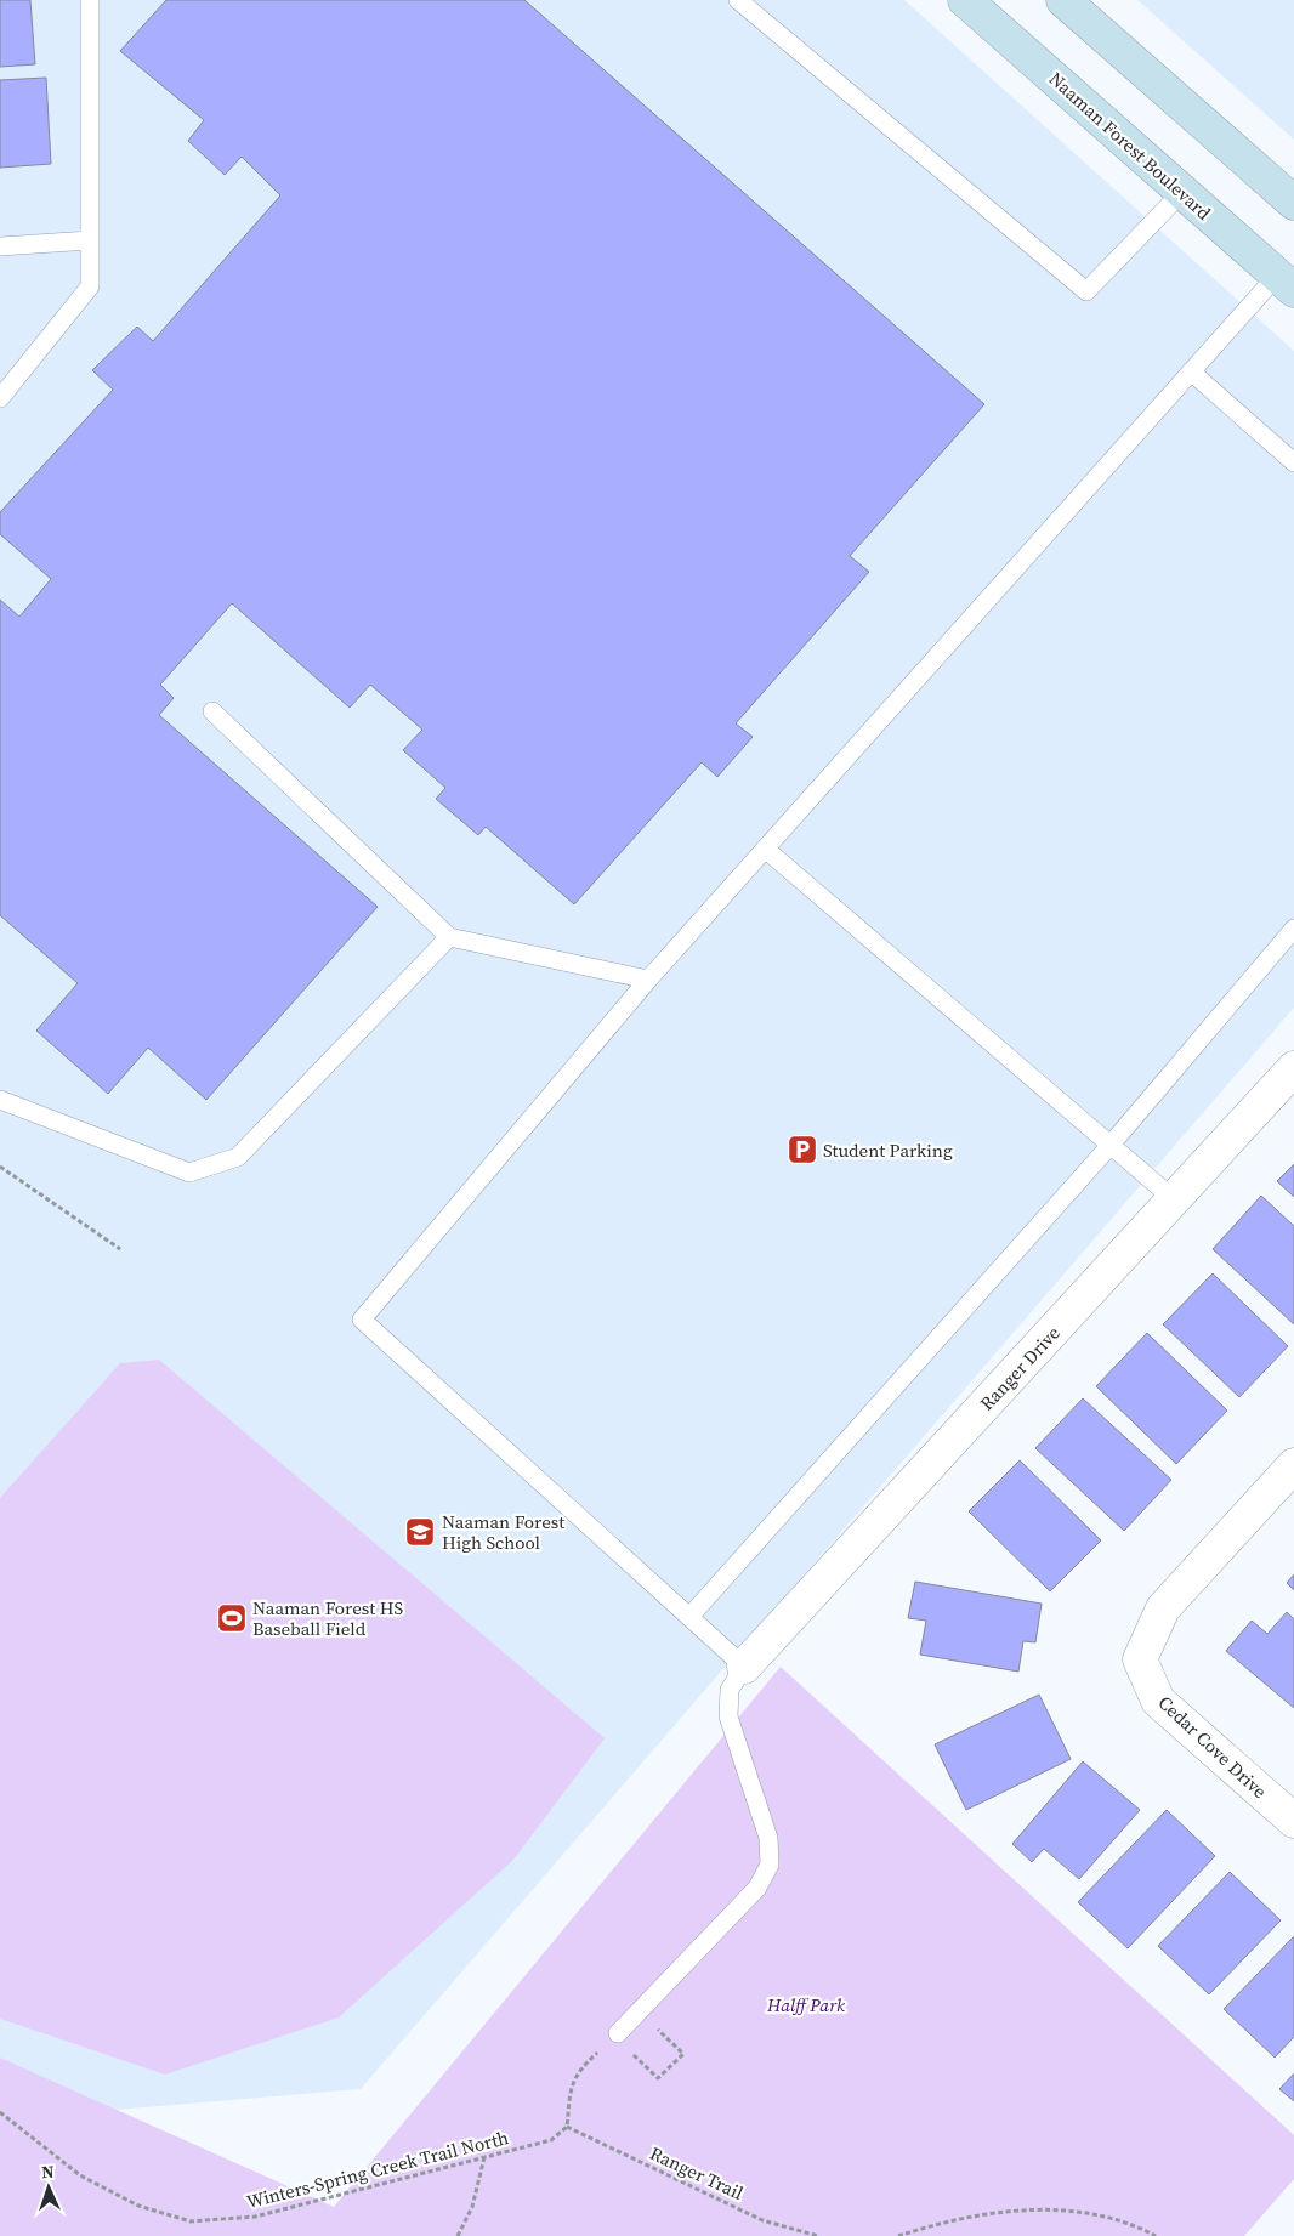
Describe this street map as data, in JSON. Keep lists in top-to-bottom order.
{
  "streets": {
    "main road": ["Naaman Forest Boulevard"],
    "street": ["Ranger Drive", "Cedar Cove Drive"],
    "path": ["Winters-Spring Creek Trail North", "Ranger Trail"]
  },
  "crossings": [
    ["Winters-Spring Creek Trail North", "Ranger Trail"]
  ],
  "parks": ["Halff Park"],
  "places": {
    "parking": ["Student Parking"],
    "school or university": ["Naaman Forest High School"],
    "sports": ["Naaman Forest HS Baseball Field"]
  },
  "north": "top"
}
